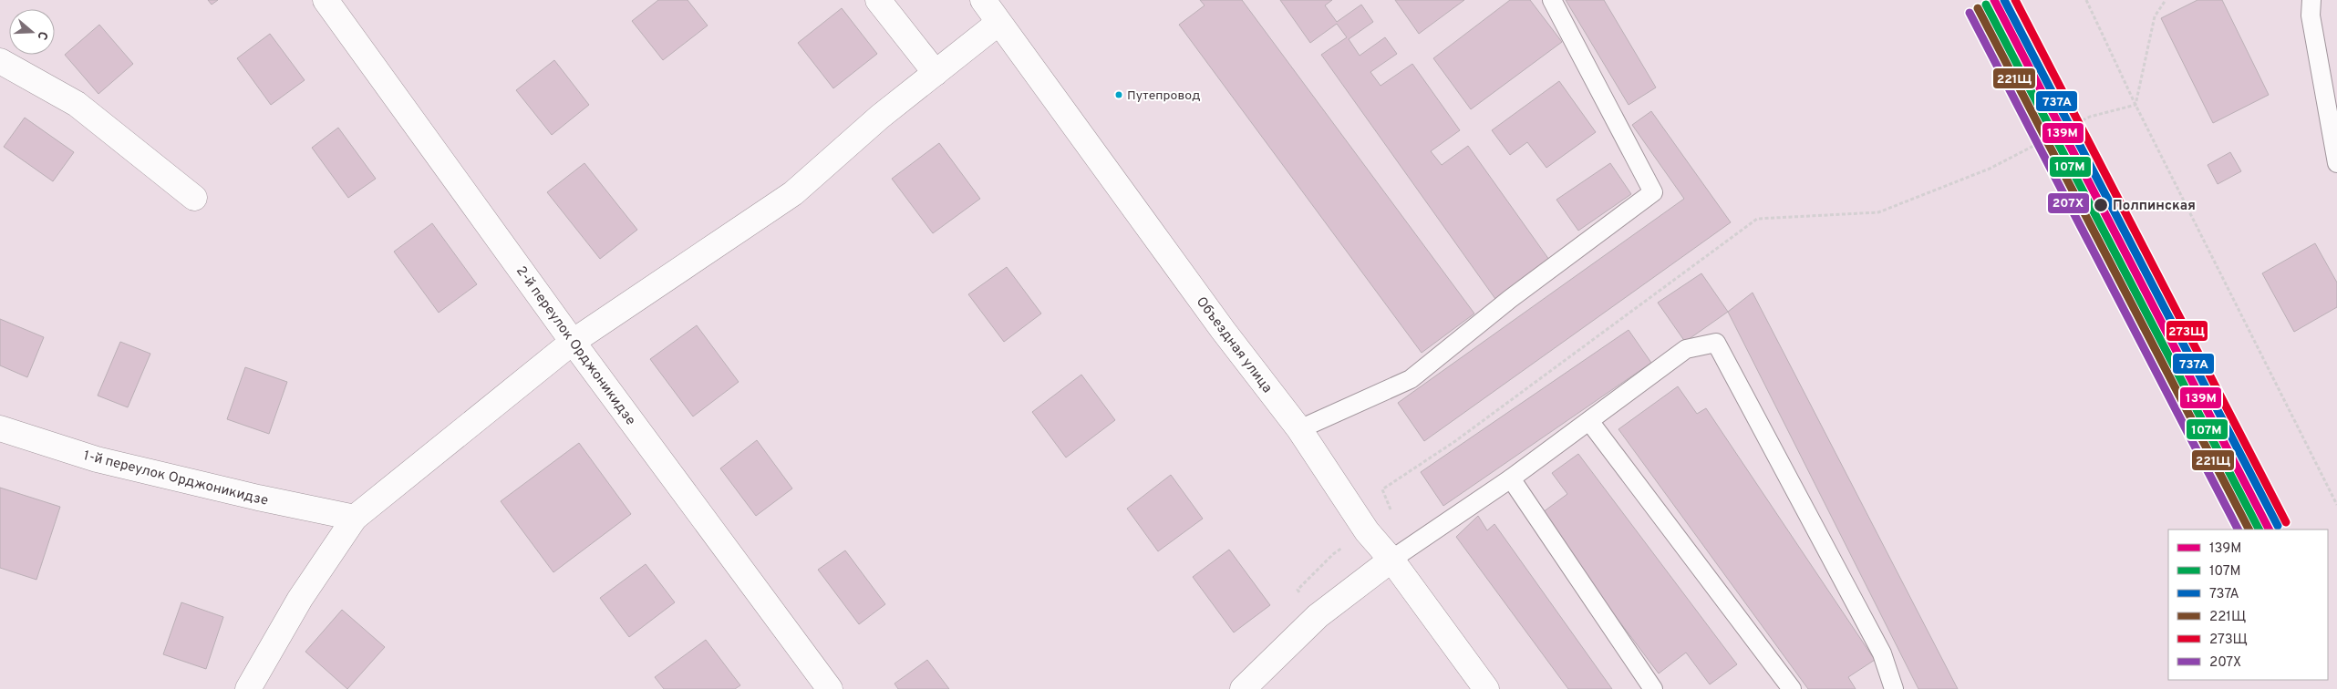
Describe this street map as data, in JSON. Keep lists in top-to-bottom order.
{
  "streets": {
    "street": ["Объездная улица", "2-й переулок Орджоникидзе", "1-й переулок Орджоникидзе"]
  },
  "places": ["Путепровод", "Полпинская"],
  "lines": [
    "transit line 139М",
    "transit line 737А",
    "transit line 273Щ",
    "transit line 107М",
    "transit line 221Щ",
    "transit line 207Х"
  ],
  "legend": [
    "139М",
    "107М",
    "737А",
    "221Щ",
    "273Щ",
    "207Х"
  ],
  "north": "right"
}
